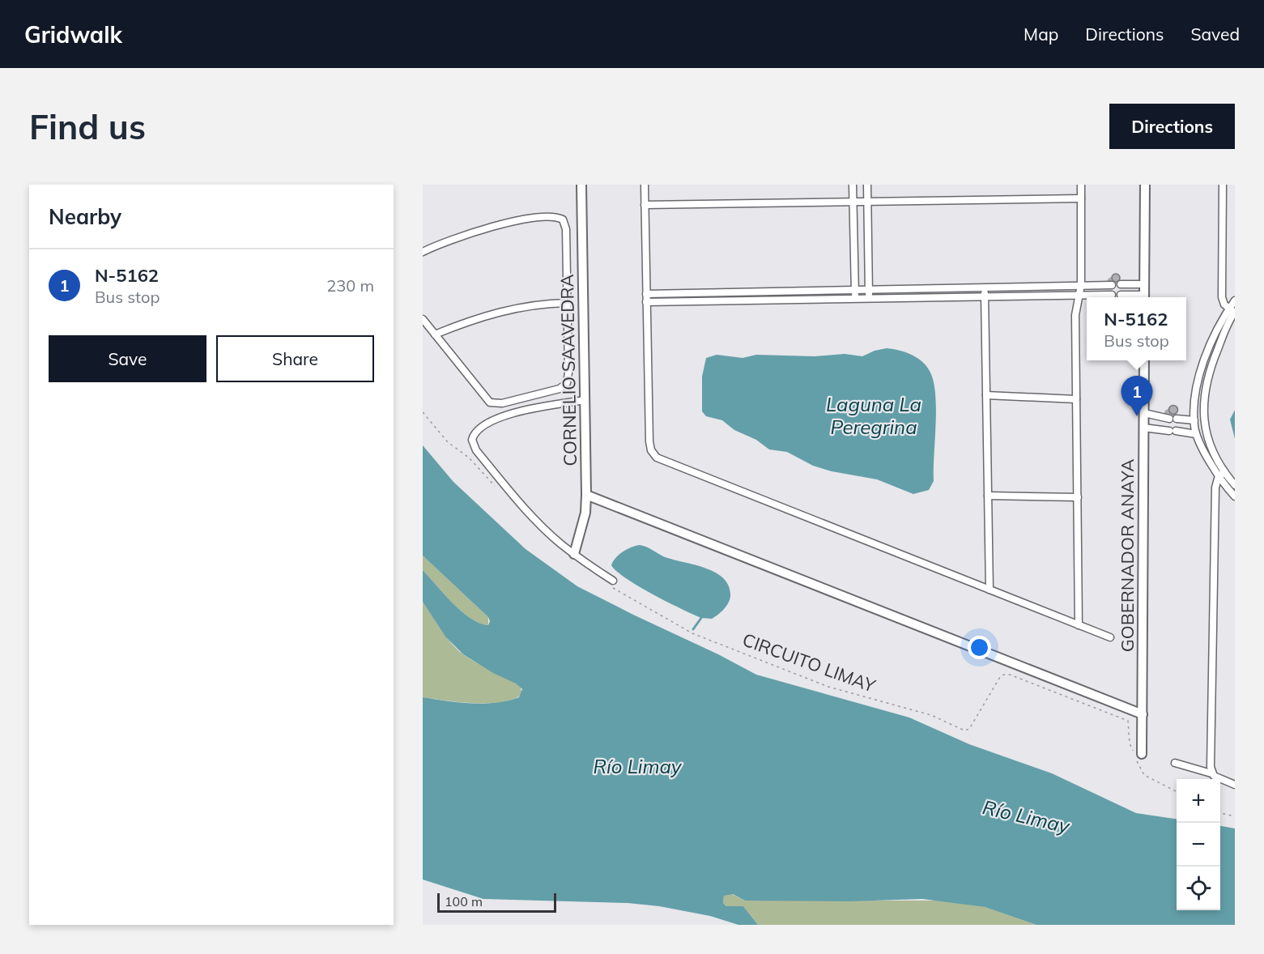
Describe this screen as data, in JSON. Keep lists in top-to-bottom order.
{
  "streets": {
    "street": ["CORNELIO SAAVEDRA", "GOBERNADOR ANAYA"],
    "path": ["CIRCUITO LIMAY"]
  },
  "crossings": [
    ["GOBERNADOR ANAYA", "CIRCUITO LIMAY"]
  ],
  "water": ["Laguna La Peregrina", "Río Limay"],
  "scale_bar": "100 m",
  "page": {
    "header": "Gridwalk",
    "nav": ["Map", "Directions", "Saved"],
    "buttons": [
      "Directions",
      ["Save", "Share"]
    ],
    "title": "Find us",
    "heading": "Nearby",
    "list": [
      {
        "mark": "1",
        "name": "N-5162",
        "note": "Bus stop",
        "value": "230 m"
      }
    ],
    "popup": ["N-5162", "Bus stop"],
    "pins": "1",
    "map_buttons": ["+", "−"],
    "scale": "100 m"
  }
}
